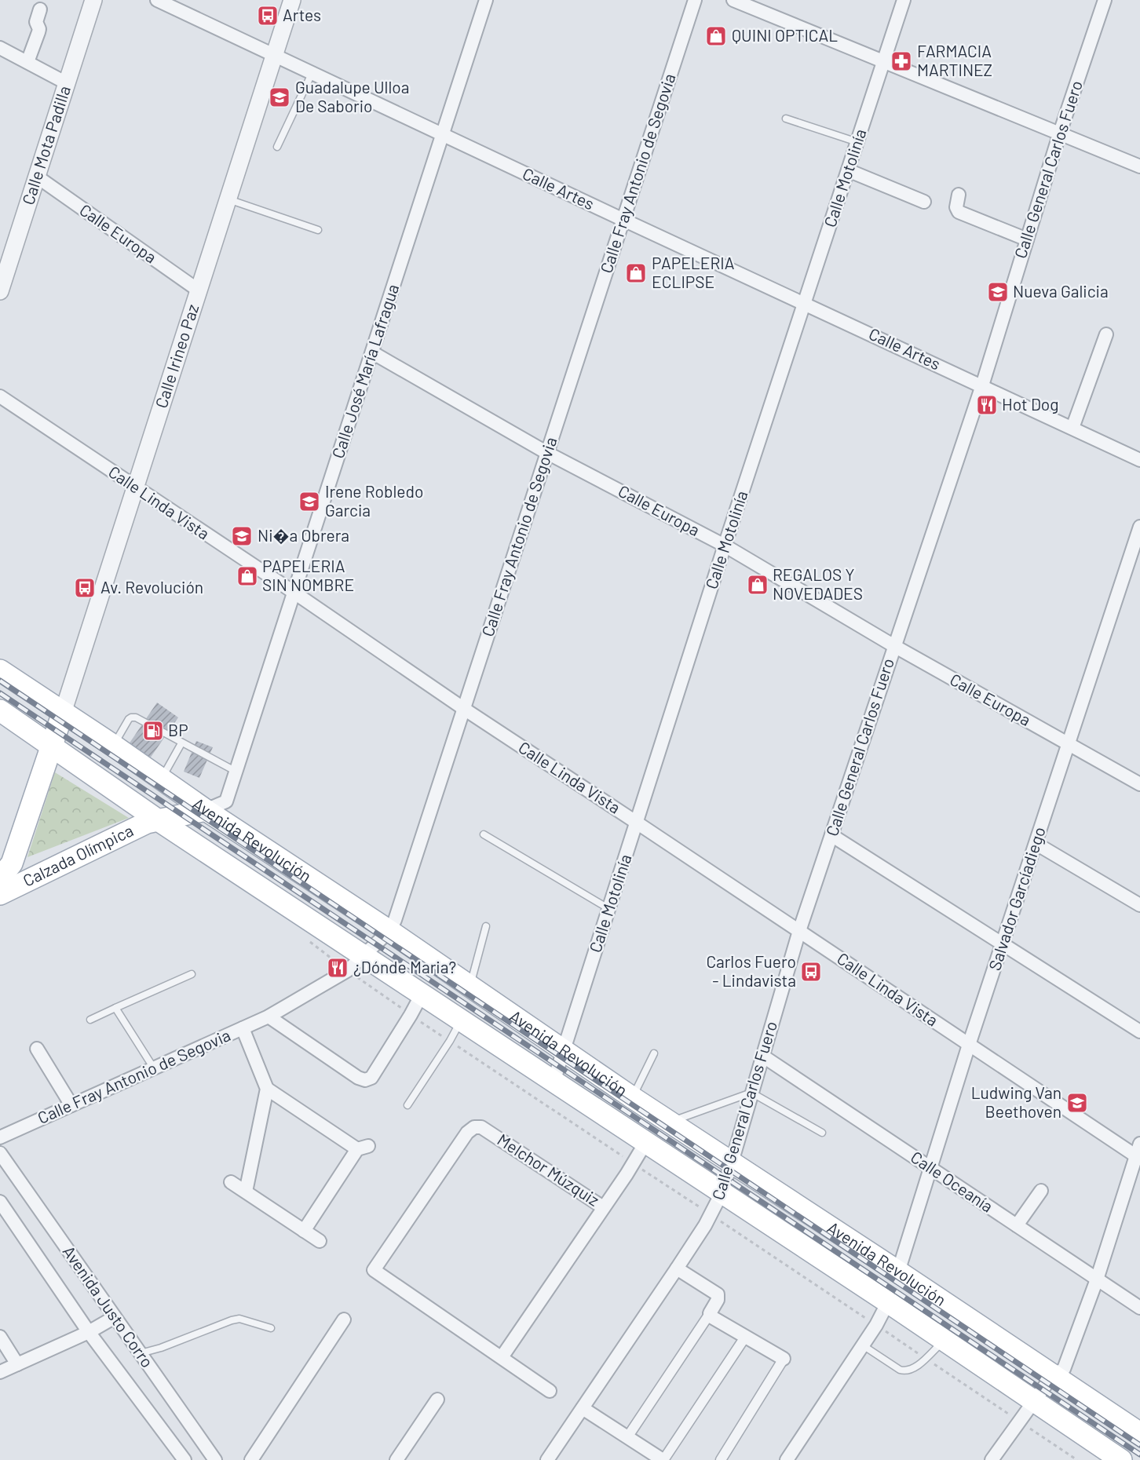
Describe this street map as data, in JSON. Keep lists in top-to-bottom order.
{
  "streets": {
    "main road": ["Avenida Revolución", "Calzada Olímpica"],
    "street": [
      "Calle Mota Padilla",
      "Calle General Carlos Fuero",
      "Calle Fray Antonio de Segovia",
      "Calle Motolinía",
      "Calle Artes",
      "Calle Europa",
      "Calle Irineo Paz",
      "Calle José María Lafragua",
      "Calle Linda Vista",
      "Salvador Garcíadiego",
      "Melchor Múzquiz",
      "Calle Oceanía",
      "Avenida Justo Corro"
    ]
  },
  "crossings": [
    ["Calle Mota Padilla", "Calle Europa"],
    ["Calle General Carlos Fuero", "Calle Artes"],
    ["Calle General Carlos Fuero", "Calle Europa"],
    ["Calle General Carlos Fuero", "Calle Linda Vista"],
    ["Calle General Carlos Fuero", "Avenida Revolución"],
    ["Calle General Carlos Fuero", "Calle Oceanía"],
    ["Calle Fray Antonio de Segovia", "Calle Artes"],
    ["Calle Fray Antonio de Segovia", "Calle Europa"],
    ["Calle Fray Antonio de Segovia", "Calle Linda Vista"],
    ["Calle Fray Antonio de Segovia", "Avenida Revolución"],
    ["Calle Motolinía", "Calle Artes"],
    ["Calle Motolinía", "Calle Europa"],
    ["Calle Motolinía", "Calle Linda Vista"],
    ["Calle Motolinía", "Avenida Revolución"],
    ["Calle Artes", "Calle Irineo Paz"],
    ["Calle Artes", "Calle José María Lafragua"],
    ["Calle Europa", "Calle Irineo Paz"],
    ["Calle Europa", "Calle José María Lafragua"],
    ["Calle Europa", "Salvador Garcíadiego"],
    ["Calle Irineo Paz", "Calle Linda Vista"],
    ["Calle Irineo Paz", "Avenida Revolución"],
    ["Calle Irineo Paz", "Calzada Olímpica"],
    ["Calle José María Lafragua", "Calle Linda Vista"],
    ["Calle José María Lafragua", "Avenida Revolución"],
    ["Calle José María Lafragua", "Calzada Olímpica"],
    ["Calle Linda Vista", "Salvador Garcíadiego"],
    ["Avenida Revolución", "Calzada Olímpica"],
    ["Avenida Revolución", "Salvador Garcíadiego"],
    ["Avenida Revolución", "Melchor Múzquiz"],
    ["Salvador Garcíadiego", "Calle Oceanía"]
  ],
  "places": {
    "bus stop": ["Artes", "Av. Revolución", "Carlos Fuero - Lindavista"],
    "shop": [
      "QUINI OPTICAL",
      "PAPELERIA ECLIPSE",
      "PAPELERIA SIN NOMBRE",
      "REGALOS Y NOVEDADES"
    ],
    "pharmacy": ["FARMACIA MARTINEZ"],
    "school or university": [
      "Guadalupe Ulloa De Saborio",
      "Nueva Galicia",
      "Irene Robledo Garcia",
      "Ni�a Obrera",
      "Ludwing Van Beethoven"
    ],
    "restaurant": ["Hot Dog", "¿Dónde Maria?"],
    "fuel station": ["BP"]
  }
}
